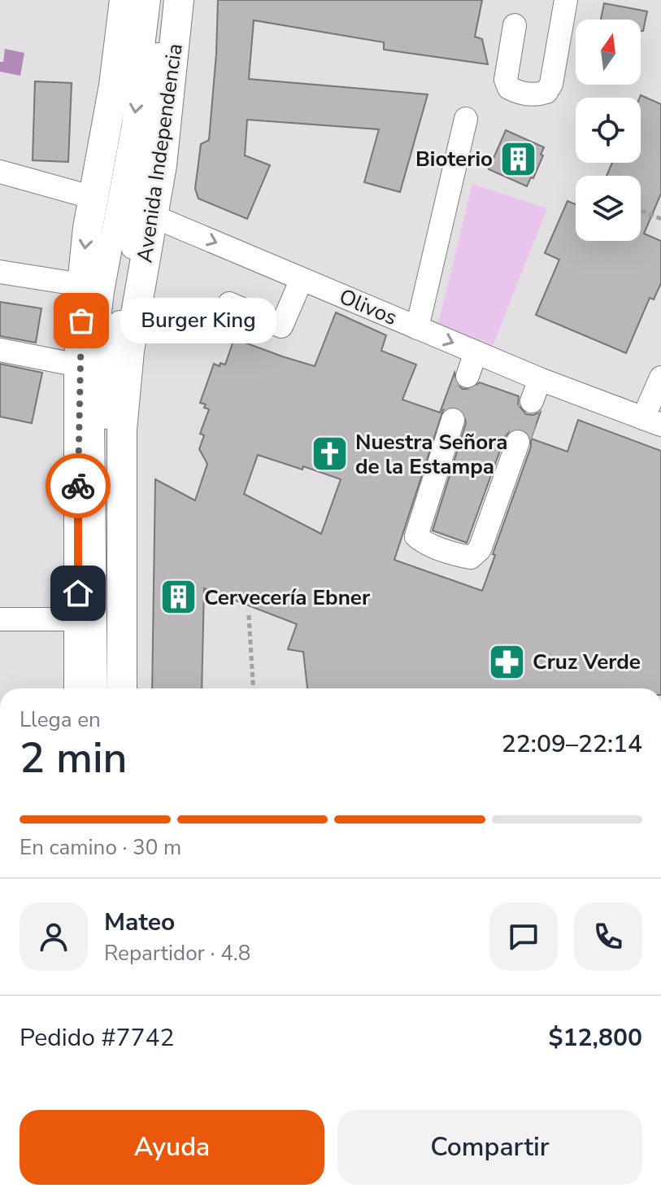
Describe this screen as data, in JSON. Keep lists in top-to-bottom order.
{
  "streets": {
    "main road": ["Avenida Independencia"],
    "street": ["Olivos"]
  },
  "crossings": [
    ["Avenida Independencia", "Olivos"]
  ],
  "places": {
    "building": ["Bioterio", "Cervecería Ebner"],
    "other": ["Burger King"],
    "church": ["Nuestra Señora de la Estampa"],
    "pharmacy": ["Cruz Verde"]
  },
  "north": "top",
  "page": {
    "bubble": "Burger King",
    "heading": ["2 min", "Llega en", "22:09–22:14"],
    "panel": [
      "Mateo",
      "Repartidor · 4.8",
      "Pedido #7742",
      "$12,800"
    ],
    "bar": "En camino · 30 m",
    "buttons": ["Ayuda", "Compartir"]
  }
}
